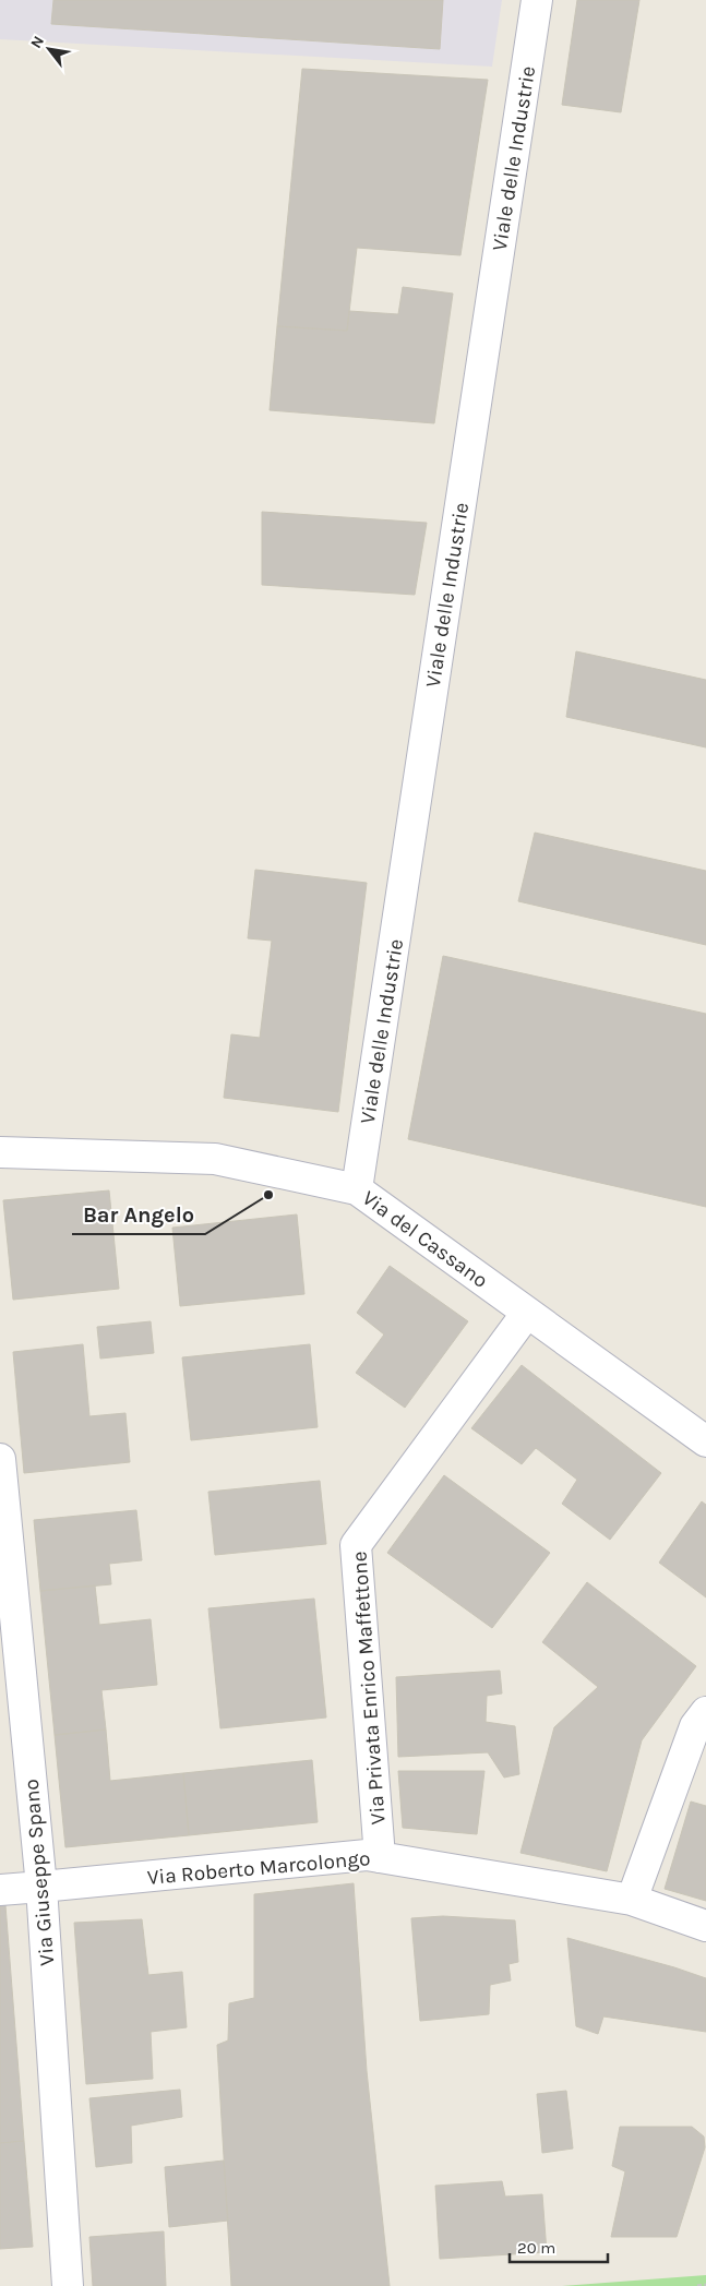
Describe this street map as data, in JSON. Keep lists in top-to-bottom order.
{
  "streets": {
    "street": [
      "Viale delle Industrie",
      "Via del Cassano",
      "Via Privata Enrico Maffettone",
      "Via Roberto Marcolongo",
      "Via Giuseppe Spano"
    ]
  },
  "crossings": [
    ["Viale delle Industrie", "Via del Cassano"],
    ["Via del Cassano", "Via Privata Enrico Maffettone"],
    ["Via Privata Enrico Maffettone", "Via Roberto Marcolongo"],
    ["Via Roberto Marcolongo", "Via Giuseppe Spano"]
  ],
  "places": ["Bar Angelo"],
  "scale_bar": "20 m",
  "north": "top left"
}
